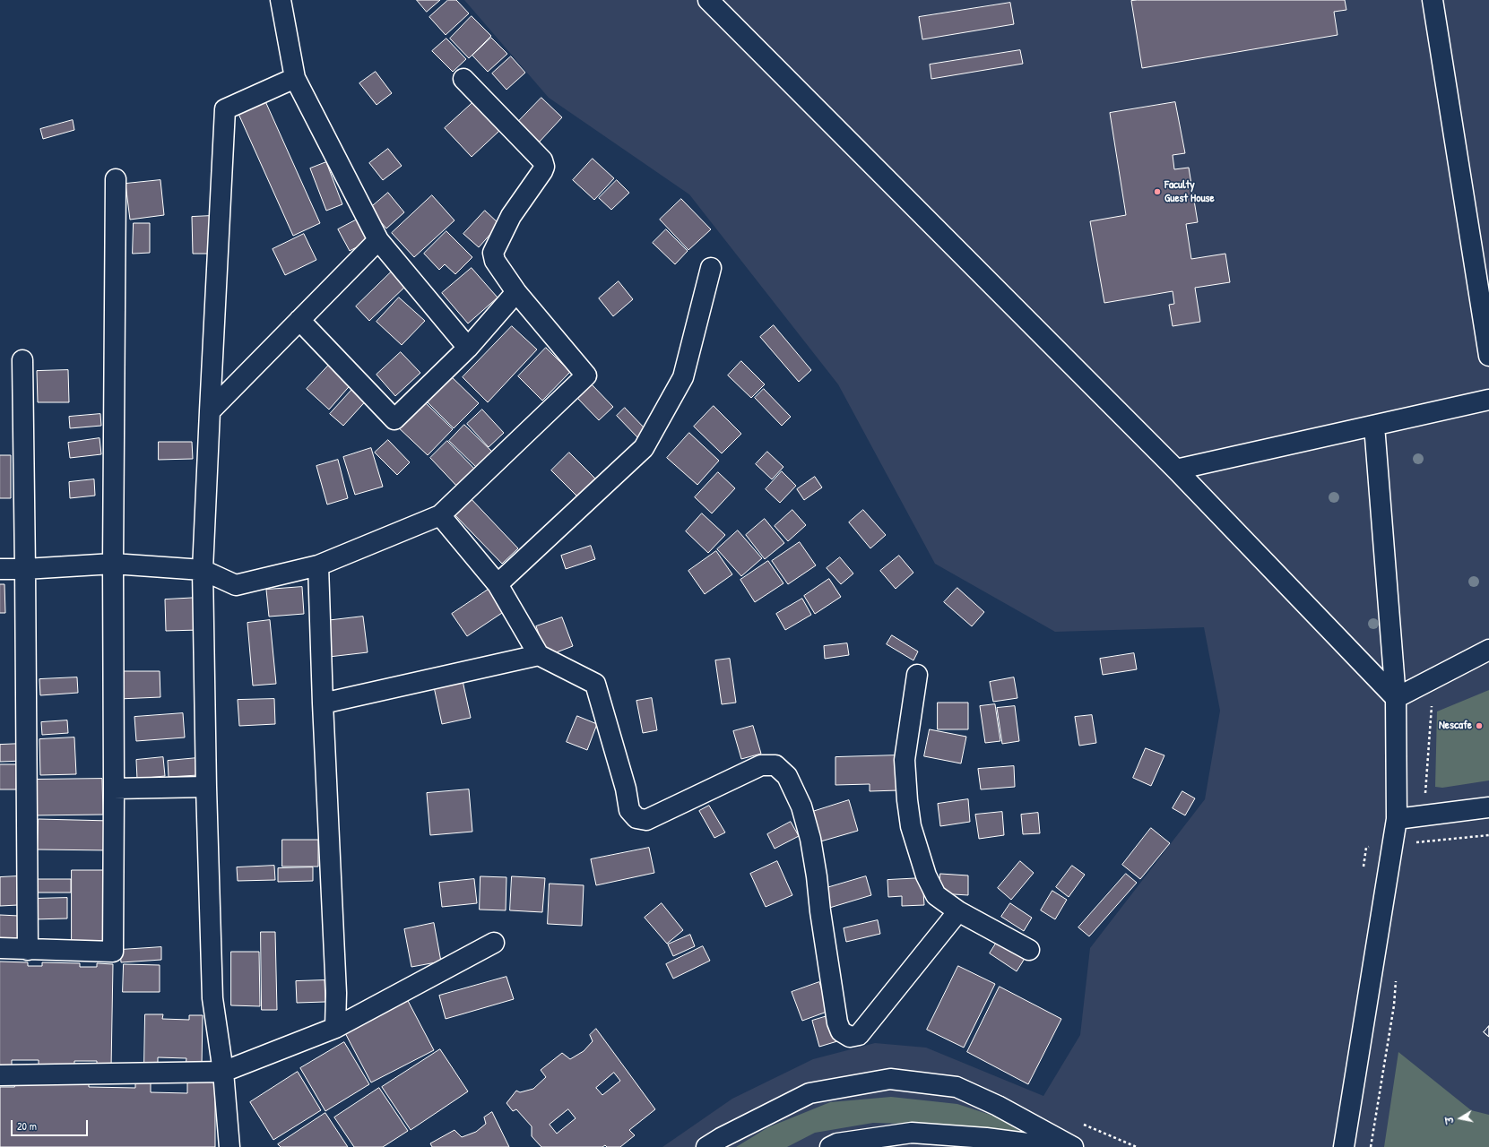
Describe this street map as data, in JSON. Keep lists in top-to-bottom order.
{
  "places": ["Faculty Guest House", "Nescafe"],
  "scale_bar": "20 m",
  "north": "left"
}
